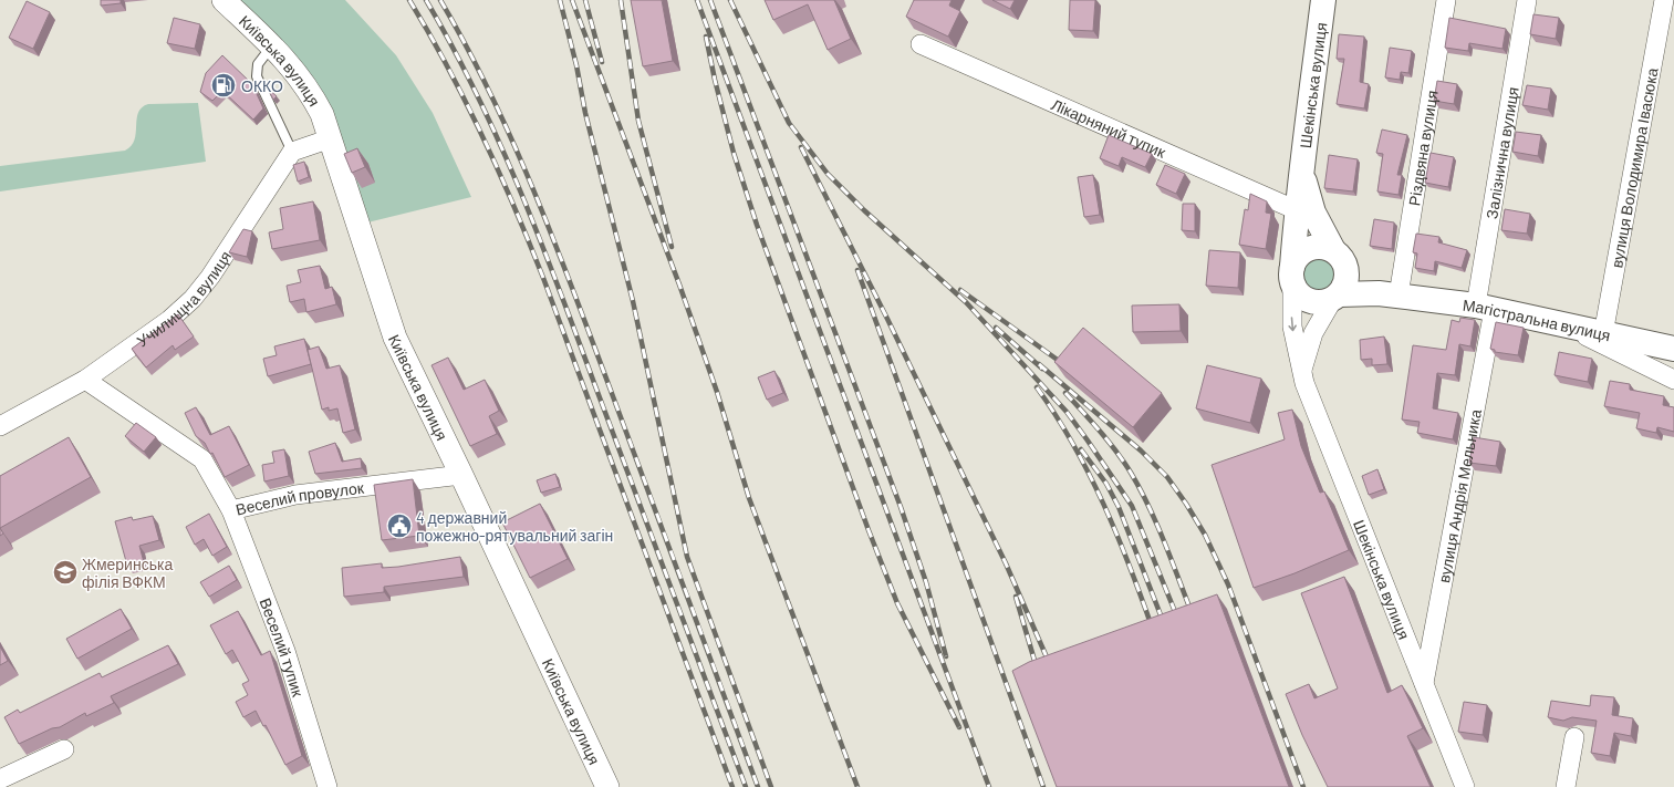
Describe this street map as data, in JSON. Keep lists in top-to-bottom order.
{
  "streets": {
    "main road": ["Шекінська вулиця", "Магістральна вулиця"],
    "street": [
      "Київська вулиця",
      "Лікарняний тупик",
      "Різдвяна вулиця",
      "Залізнична вулиця",
      "вулиця Володимира Івасюка",
      "Училищна вулиця",
      "вулиця Андрія Мельника",
      "Веселий провулок",
      "Веселий тупик"
    ]
  },
  "crossings": [
    ["Київська вулиця", "Веселий провулок"],
    ["Шекінська вулиця", "Лікарняний тупик"],
    ["Шекінська вулиця", "Магістральна вулиця"],
    ["Шекінська вулиця", "вулиця Андрія Мельника"],
    ["Різдвяна вулиця", "Магістральна вулиця"],
    ["Залізнична вулиця", "Магістральна вулиця"],
    ["Залізнична вулиця", "вулиця Андрія Мельника"],
    ["вулиця Володимира Івасюка", "Магістральна вулиця"],
    ["Училищна вулиця", "Веселий провулок"],
    ["Магістральна вулиця", "вулиця Андрія Мельника"],
    ["Веселий провулок", "Веселий тупик"]
  ],
  "places": {
    "fuel station": ["ОККО"],
    "public building": ["4 державний пожежно-рятувальний загін"],
    "school or university": ["Жмеринська філія ВФКМ"]
  }
}
